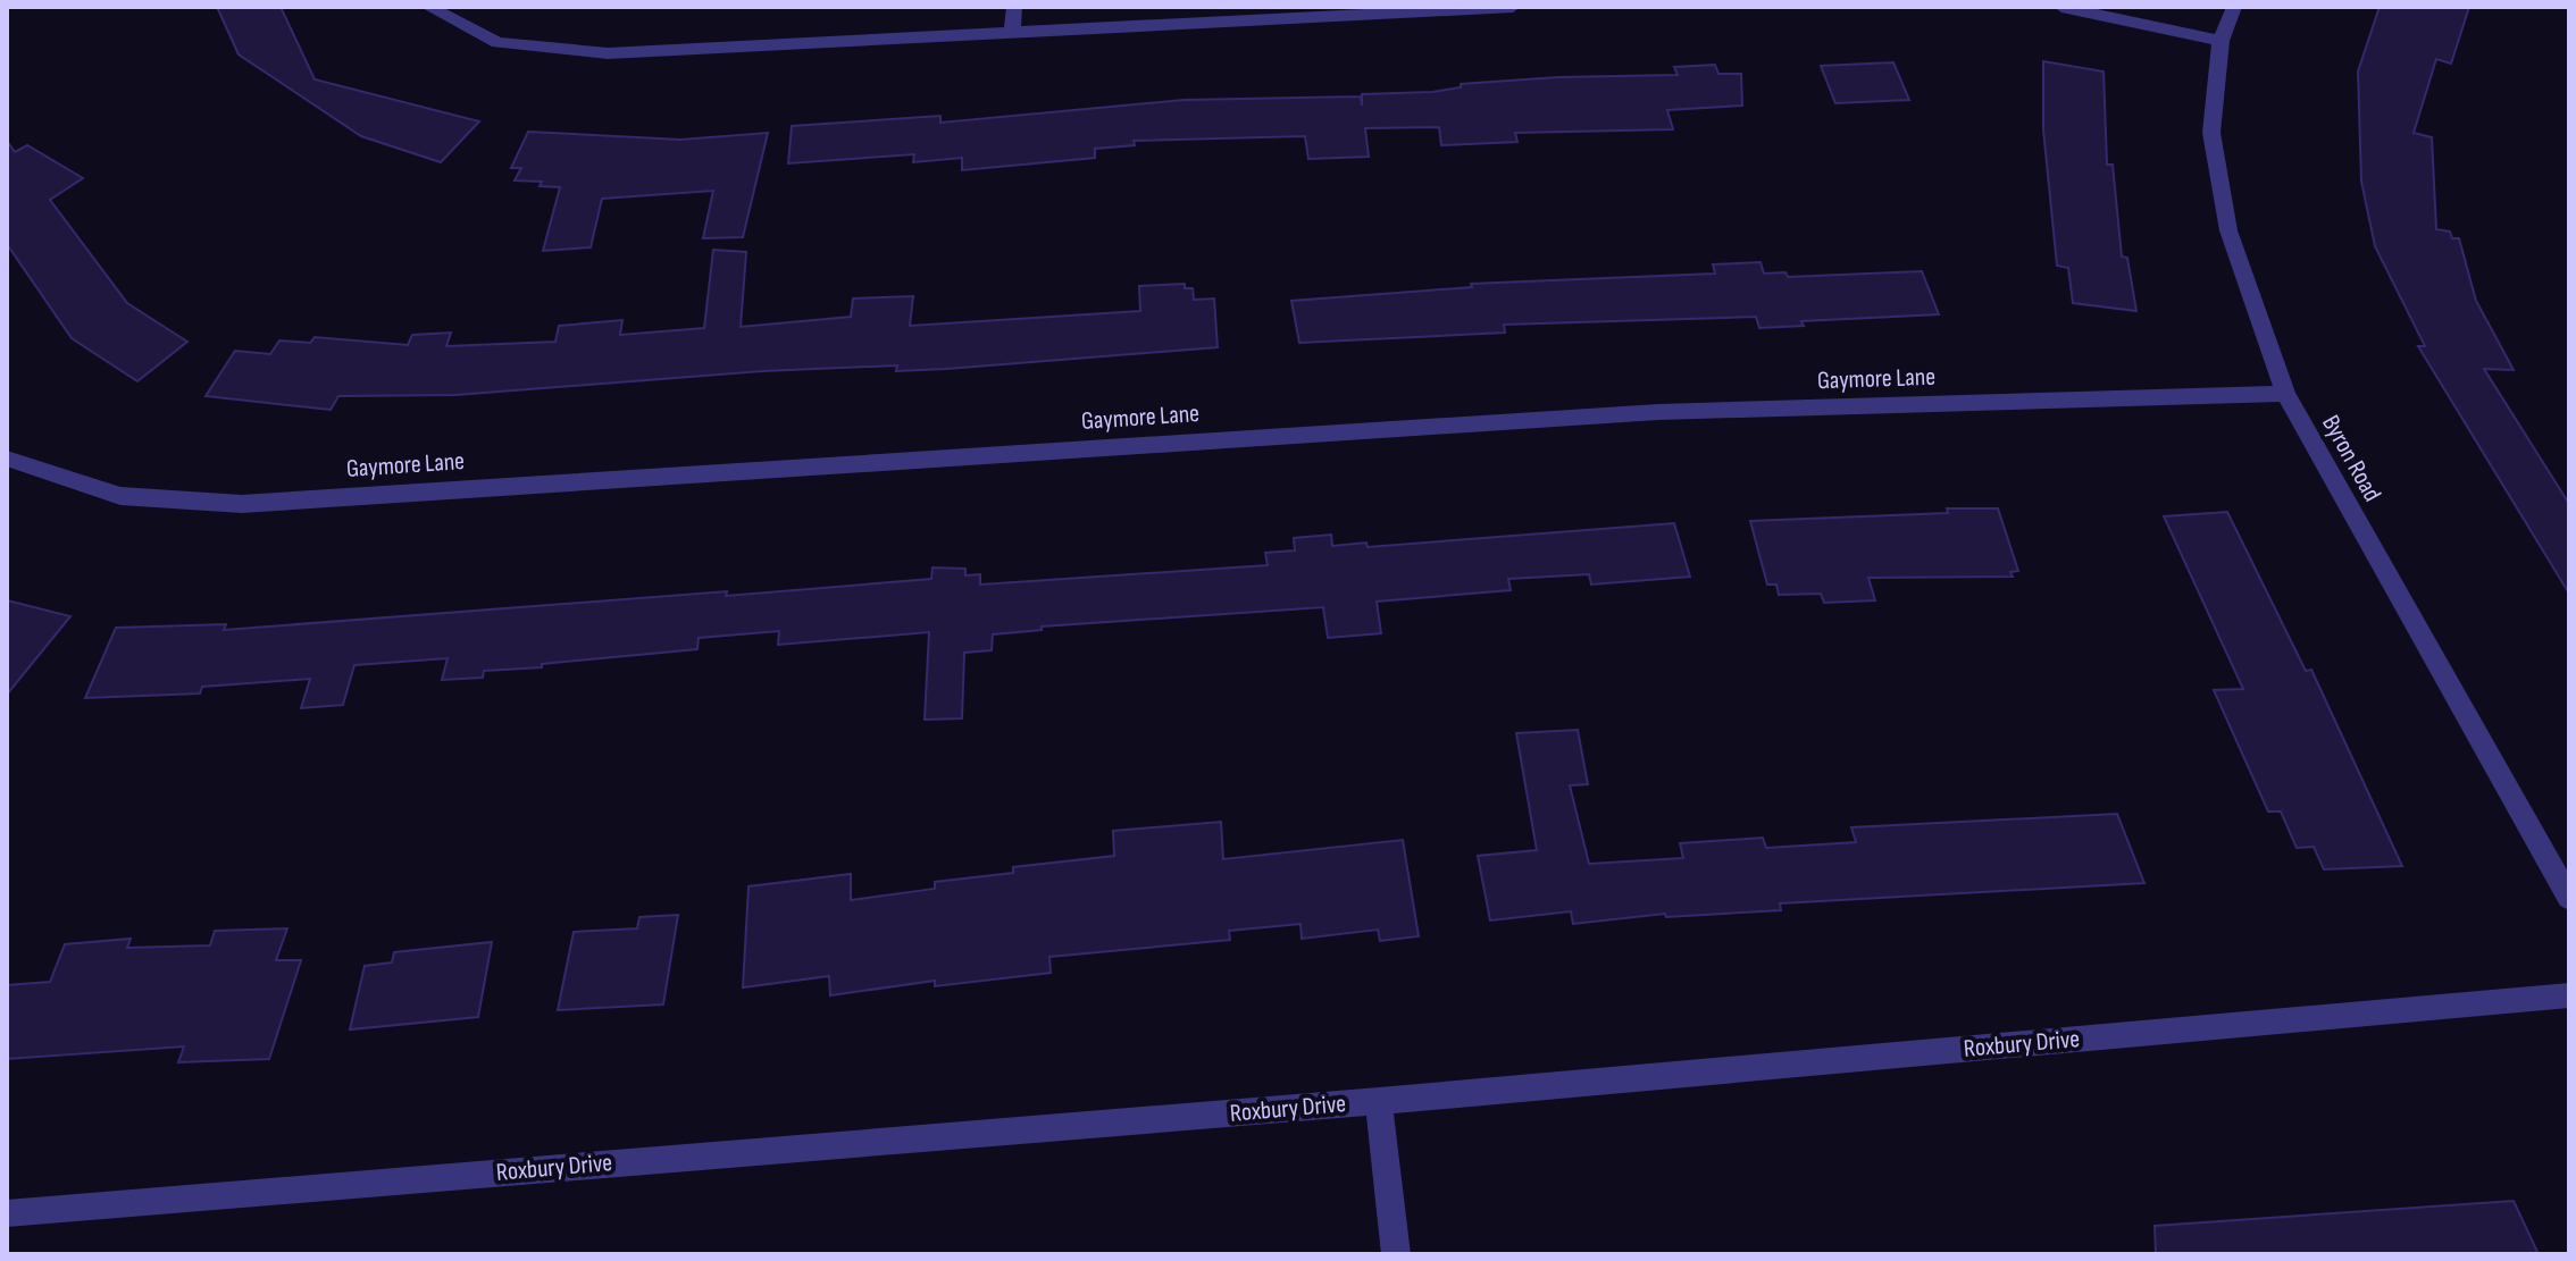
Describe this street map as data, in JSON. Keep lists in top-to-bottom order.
{
  "streets": {
    "street": ["Gaymore Lane", "Byron Road", "Roxbury Drive"]
  },
  "crossings": [
    ["Gaymore Lane", "Byron Road"]
  ]
}
